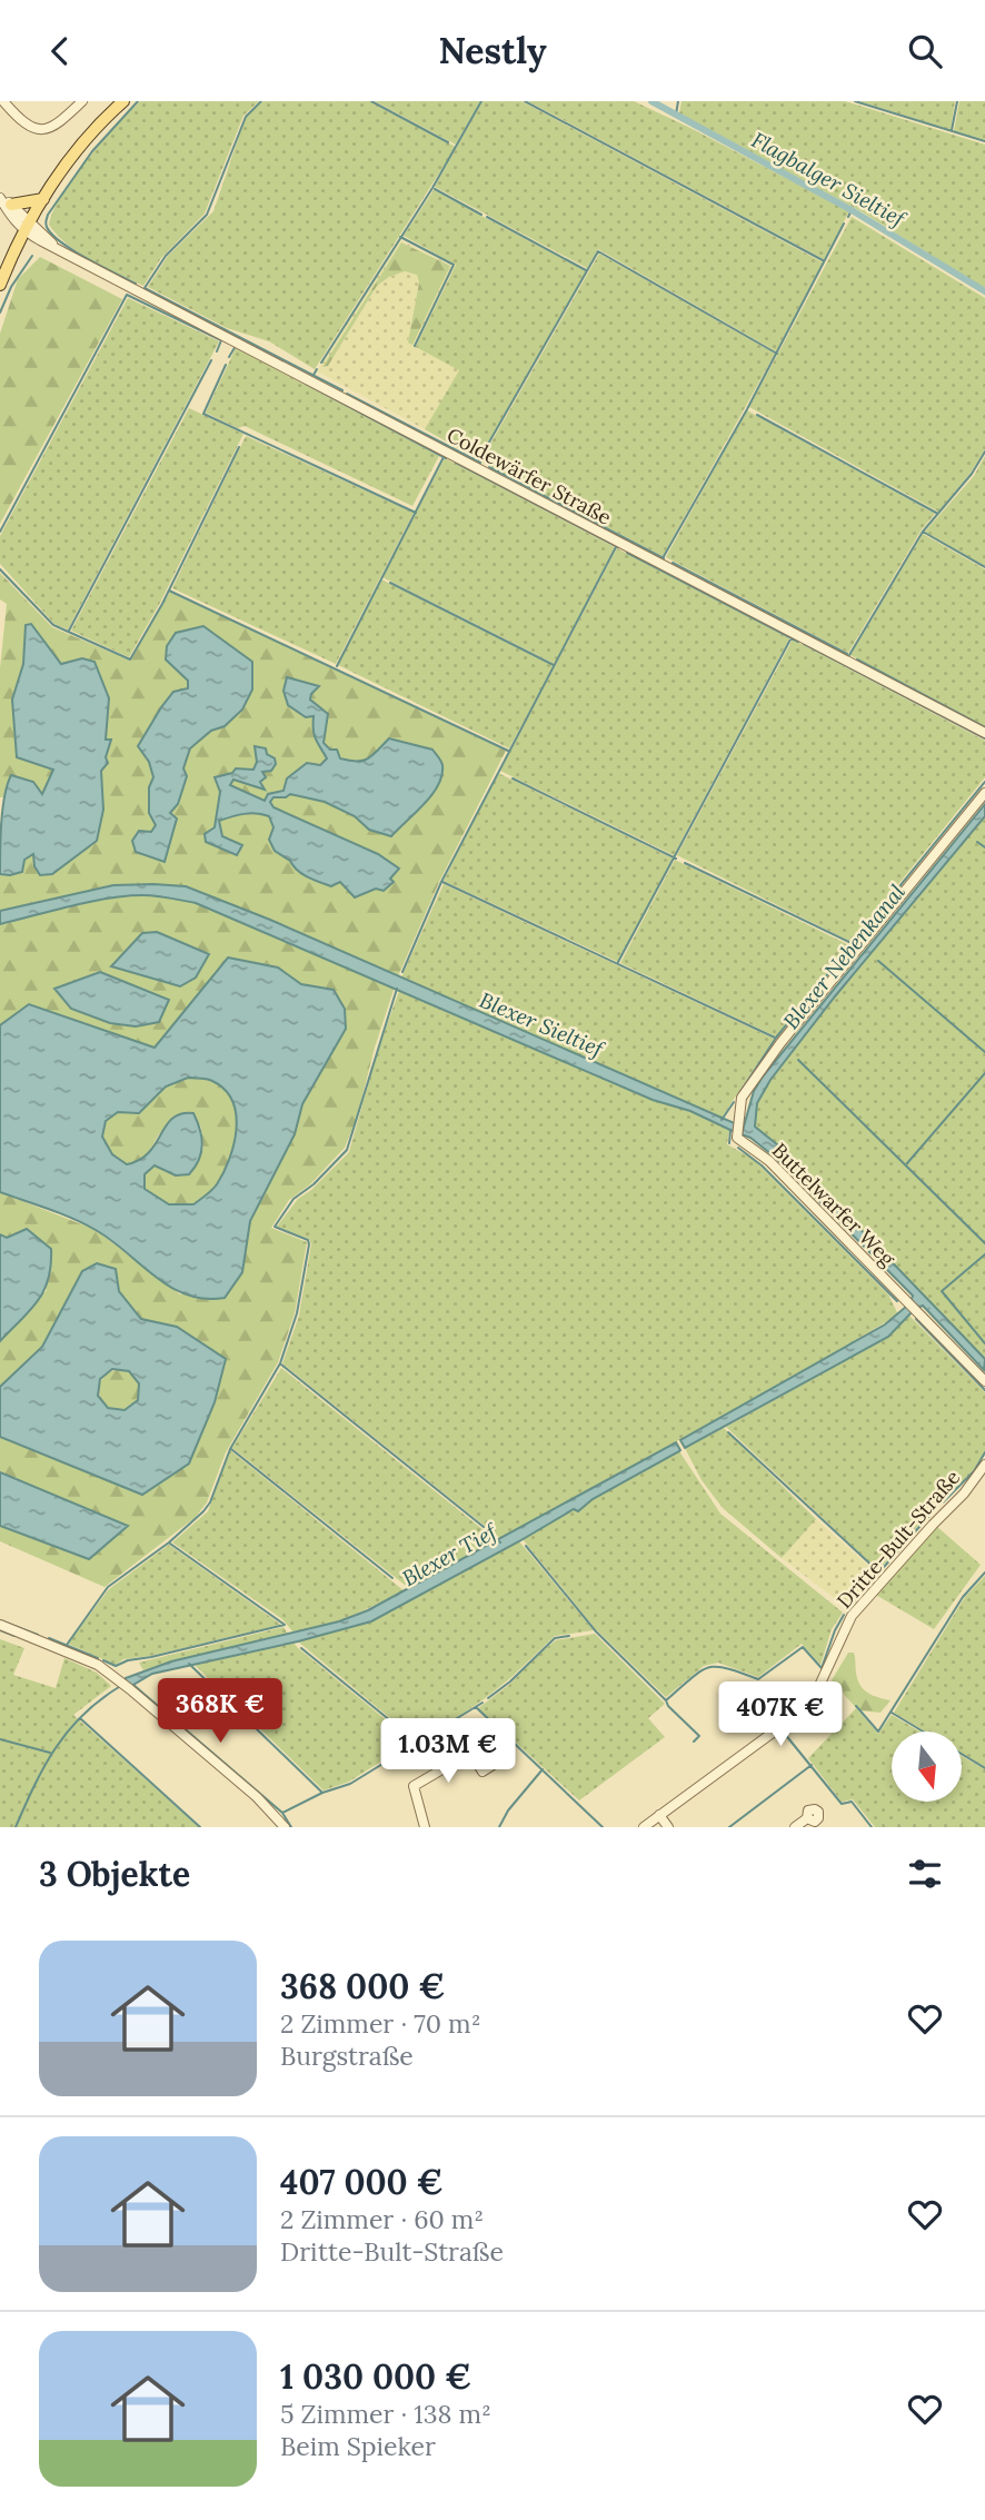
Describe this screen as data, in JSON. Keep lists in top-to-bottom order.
{
  "streets": {
    "street": ["Coldewärfer Straße", "Buttelwarfer Weg", "Dritte-Bult-Straße"]
  },
  "water": [
    "Flagbalger Sieltief",
    "Blexer Nebenkanal",
    "Blexer Sieltief",
    "Blexer Tief"
  ],
  "north": "bottom",
  "page": {
    "header": "Nestly",
    "price": ["368K €", "407K €", "1.03M €"],
    "heading": "3 Objekte",
    "list": [
      {
        "name": "368 000 €",
        "note": "2 Zimmer · 70 m² · Burgstraße"
      },
      {
        "name": "407 000 €",
        "note": "2 Zimmer · 60 m² · Dritte-Bult-Straße"
      },
      {
        "name": "1 030 000 €",
        "note": "5 Zimmer · 138 m² · Beim Spieker"
      }
    ]
  }
}
